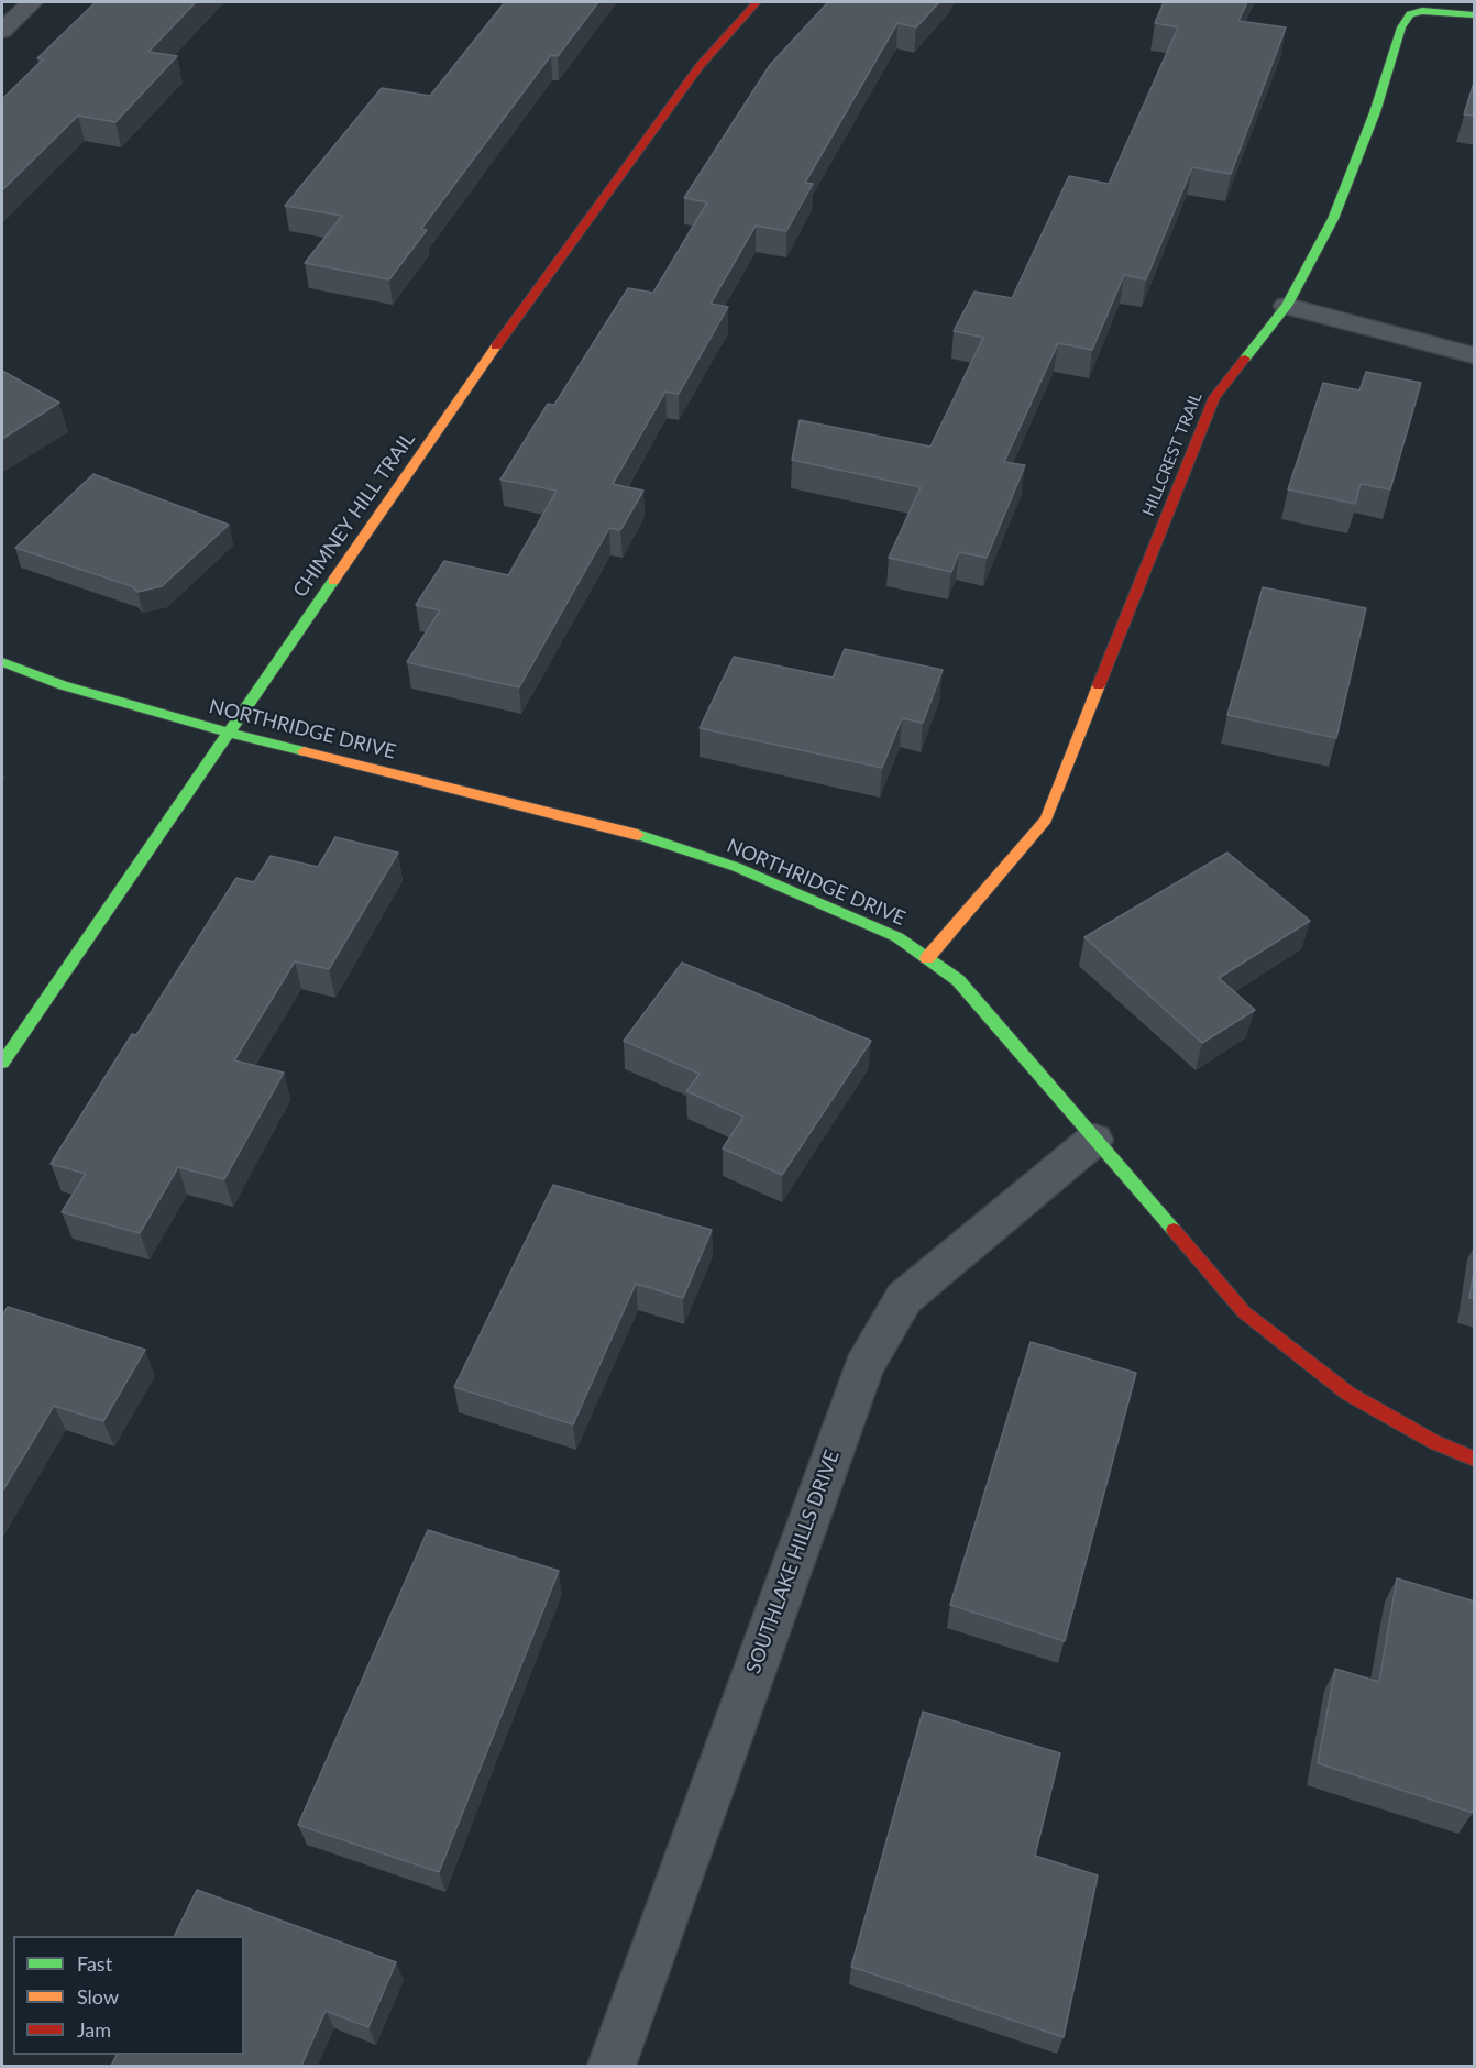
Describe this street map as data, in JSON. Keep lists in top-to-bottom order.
{
  "streets": {
    "street": [
      "HILLCREST TRAIL",
      "CHIMNEY HILL TRAIL",
      "NORTHRIDGE DRIVE",
      "SOUTHLAKE HILLS DRIVE"
    ]
  },
  "crossings": [
    ["HILLCREST TRAIL", "NORTHRIDGE DRIVE"],
    ["CHIMNEY HILL TRAIL", "NORTHRIDGE DRIVE"],
    ["NORTHRIDGE DRIVE", "SOUTHLAKE HILLS DRIVE"]
  ],
  "legend": ["Fast", "Slow", "Jam"]
}
